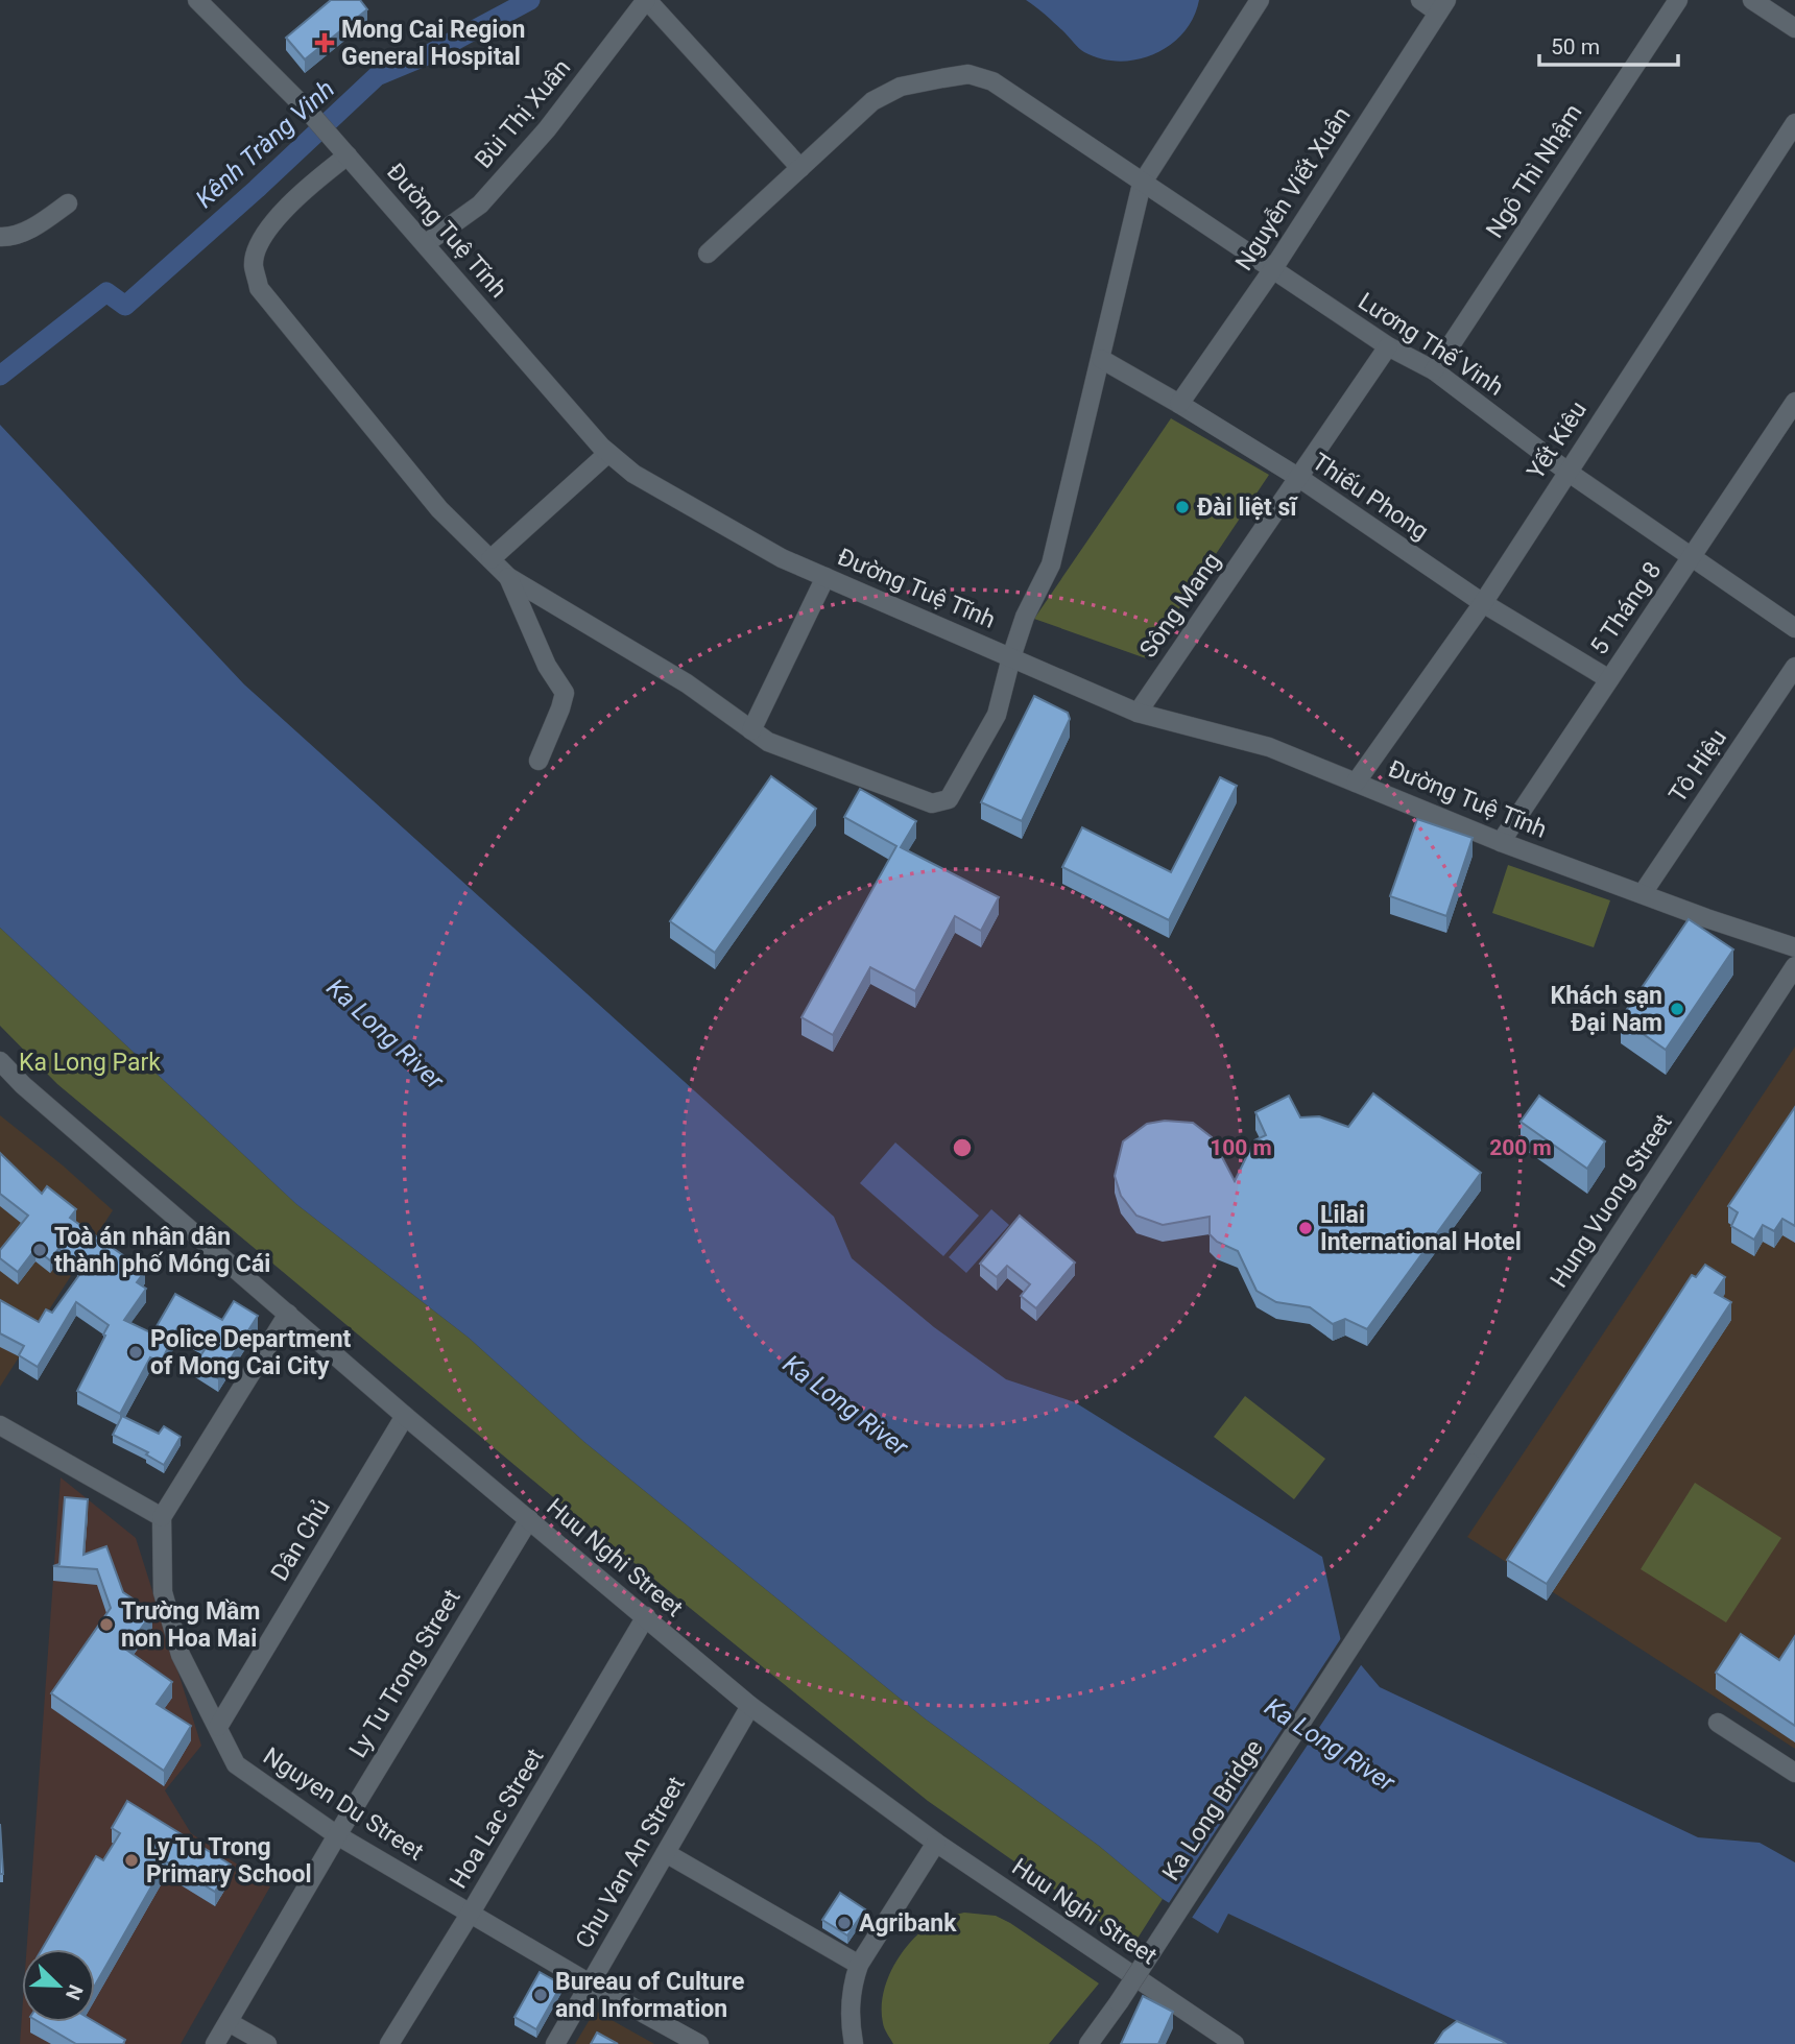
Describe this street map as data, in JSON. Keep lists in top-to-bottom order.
{
  "streets": {
    "street": [
      "Bùi Thị Xuân",
      "Ngô Thì Nhậm",
      "Nguyễn Viết Xuân",
      "Đường Tuệ Tĩnh",
      "Lương Thế Vinh",
      "Yết Kiêu",
      "Thiếu Phong",
      "Sông Mang",
      "5 Tháng 8",
      "Tô Hiệu",
      "Hung Vuong Street",
      "Dân Chủ",
      "Huu Nghi Street",
      "Ly Tu Trong Street",
      "Nguyen Du Street",
      "Ka Long Bridge",
      "Hoa Lac Street",
      "Chu Van An Street"
    ]
  },
  "crossings": [
    ["Bùi Thị Xuân", "Đường Tuệ Tĩnh"],
    ["Ngô Thì Nhậm", "Lương Thế Vinh"],
    ["Nguyễn Viết Xuân", "Lương Thế Vinh"],
    ["Nguyễn Viết Xuân", "Thiếu Phong"],
    ["Đường Tuệ Tĩnh", "Yết Kiêu"],
    ["Đường Tuệ Tĩnh", "Sông Mang"],
    ["Đường Tuệ Tĩnh", "5 Tháng 8"],
    ["Đường Tuệ Tĩnh", "Tô Hiệu"],
    ["Lương Thế Vinh", "Yết Kiêu"],
    ["Lương Thế Vinh", "Sông Mang"],
    ["Lương Thế Vinh", "5 Tháng 8"],
    ["Yết Kiêu", "Thiếu Phong"],
    ["Thiếu Phong", "Sông Mang"],
    ["Thiếu Phong", "5 Tháng 8"],
    ["Hung Vuong Street", "Ka Long Bridge"],
    ["Dân Chủ", "Huu Nghi Street"],
    ["Dân Chủ", "Nguyen Du Street"],
    ["Huu Nghi Street", "Ly Tu Trong Street"],
    ["Huu Nghi Street", "Hoa Lac Street"],
    ["Huu Nghi Street", "Chu Van An Street"],
    ["Ly Tu Trong Street", "Nguyen Du Street"],
    ["Nguyen Du Street", "Hoa Lac Street"],
    ["Nguyen Du Street", "Chu Van An Street"]
  ],
  "water": ["Kênh Tràng Vinh", "Ka Long River"],
  "parks": ["Ka Long Park"],
  "places": {
    "health": ["Mong Cai Region General Hospital"],
    "other": [
      "Đài liệt sĩ",
      "Khách sạn Đại Nam",
      "Lilai International Hotel",
      "Toà án nhân dân thành phố Móng Cái",
      "Police Department of Mong Cai City",
      "Trường Mầm non Hoa Mai",
      "Ly Tu Trong Primary School",
      "Agribank",
      "Bureau of Culture and Information"
    ]
  },
  "scale_bar": "50 m",
  "north": "bottom right",
  "rings": ["100 m", "200 m"]
}
